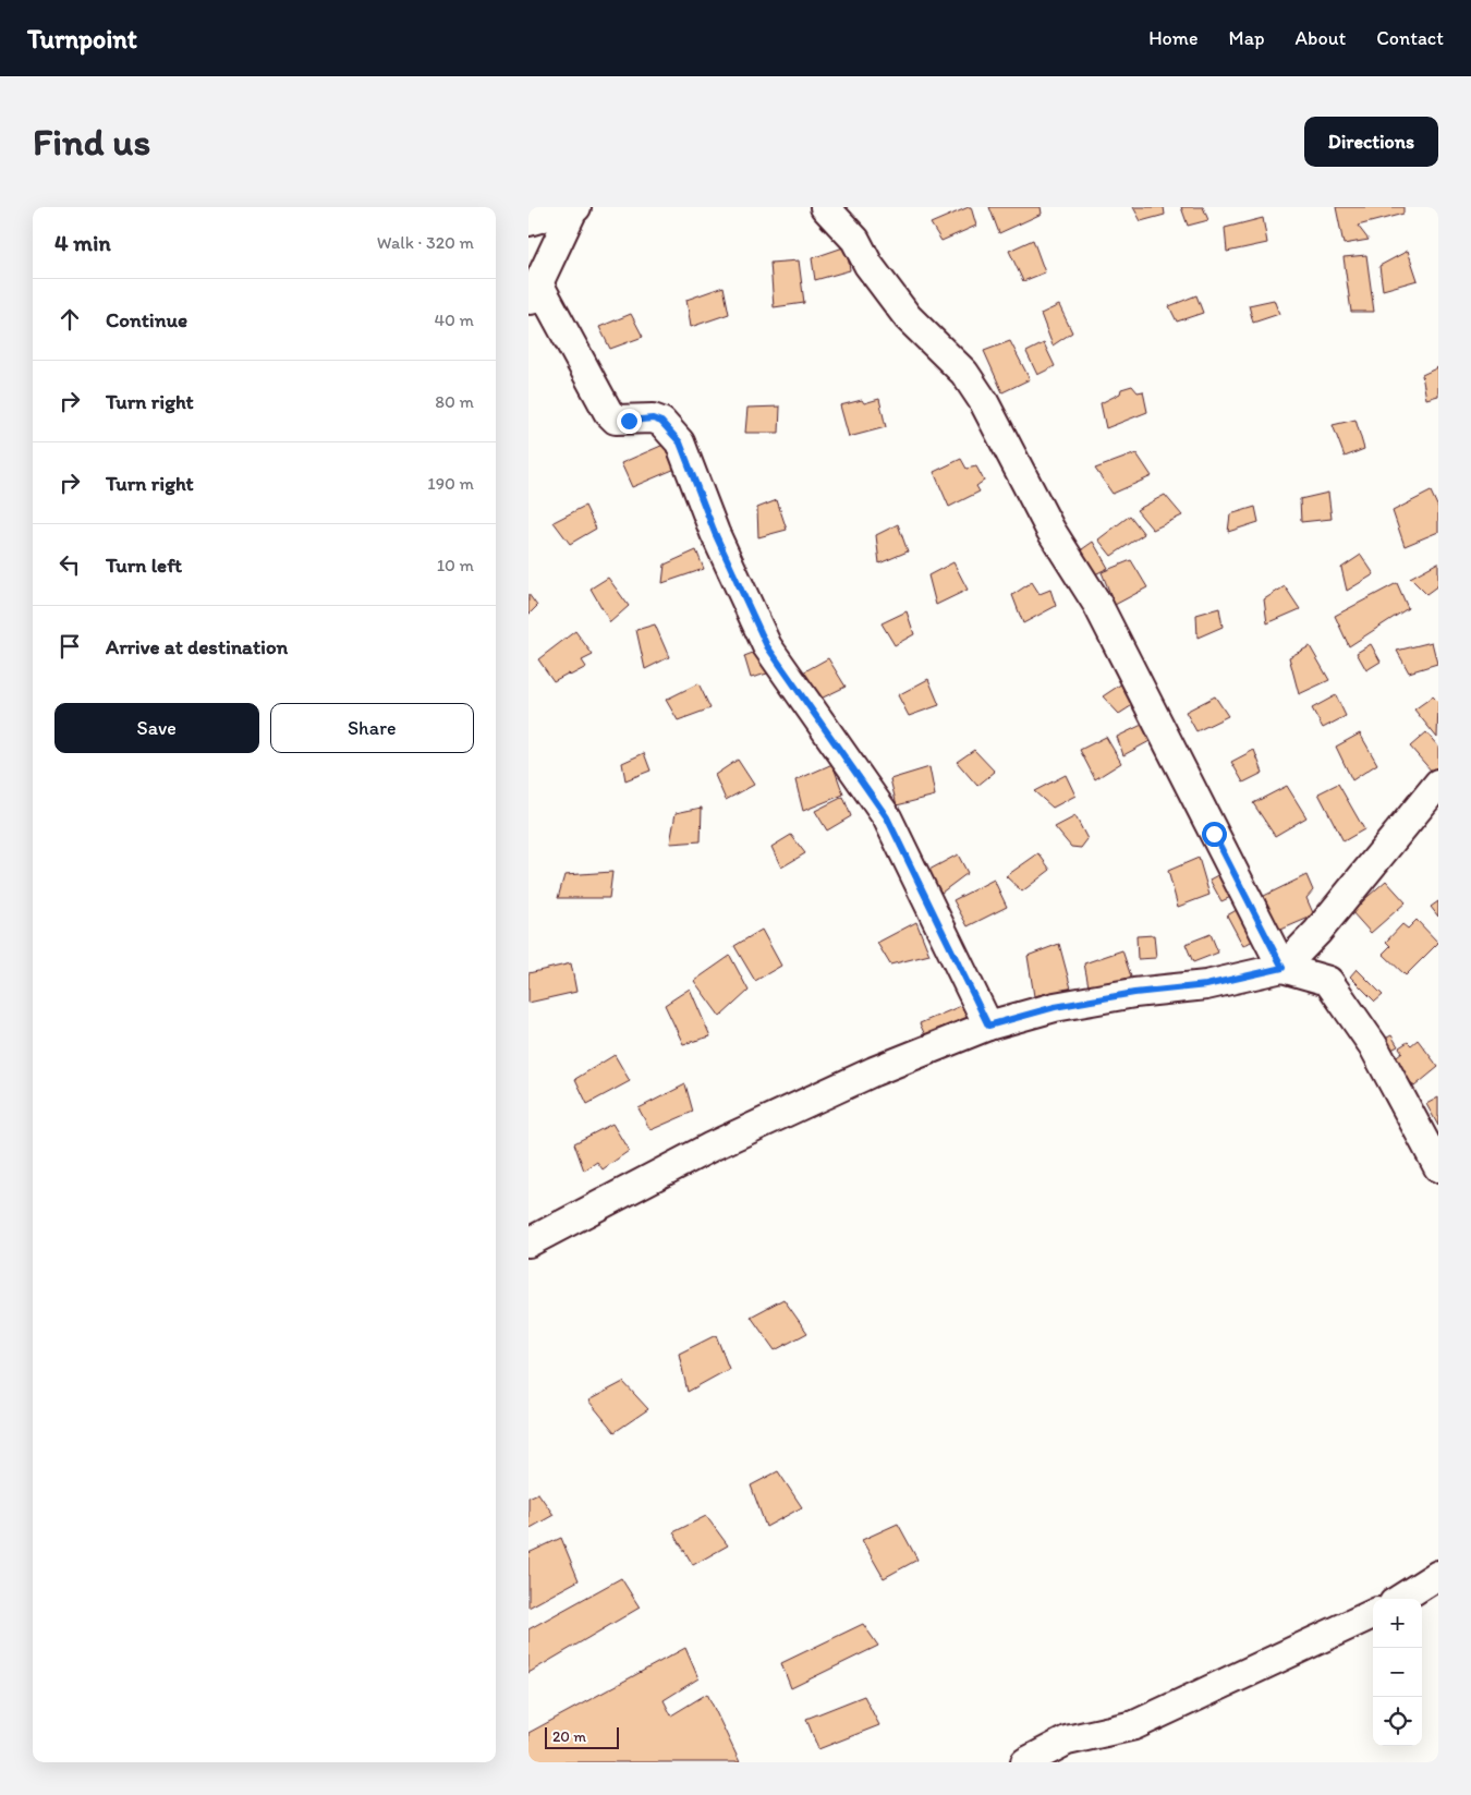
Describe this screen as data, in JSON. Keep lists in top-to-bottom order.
{
  "scale_bar": "20 m",
  "page": {
    "header": "Turnpoint",
    "nav": [
      "Home",
      "Map",
      "About",
      "Contact"
    ],
    "buttons": [
      "Directions",
      ["Save", "Share"]
    ],
    "title": "Find us",
    "heading": ["4 min", "Walk · 320 m"],
    "list": [
      ["Continue", "40 m"],
      ["Turn right", "80 m"],
      ["Turn right", "190 m"],
      ["Turn left", "10 m"],
      "Arrive at destination"
    ],
    "map_buttons": ["+", "−"],
    "scale": "20 m"
  }
}
